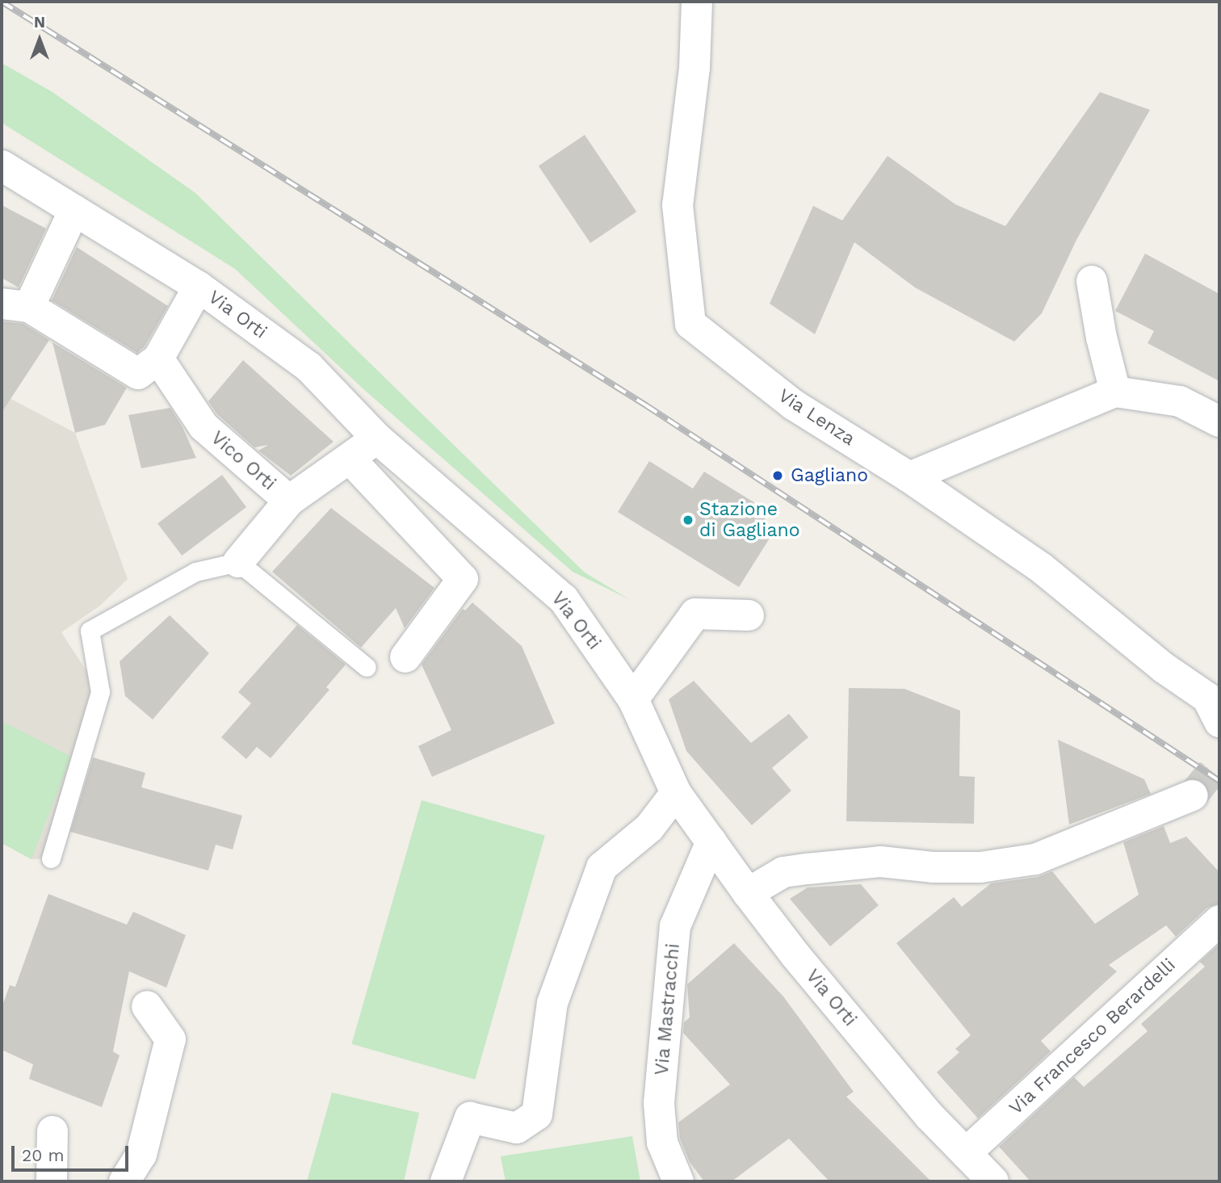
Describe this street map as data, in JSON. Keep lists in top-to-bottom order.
{
  "streets": {
    "street": [
      "Via Orti",
      "Via Lenza",
      "Vico Orti",
      "Via Mastracchi",
      "Via Francesco Berardelli"
    ]
  },
  "crossings": [
    ["Via Orti", "Vico Orti"],
    ["Via Orti", "Via Mastracchi"],
    ["Via Orti", "Via Francesco Berardelli"]
  ],
  "places": ["Gagliano", "Stazione di Gagliano"],
  "scale_bar": "20 m",
  "north": "top"
}
